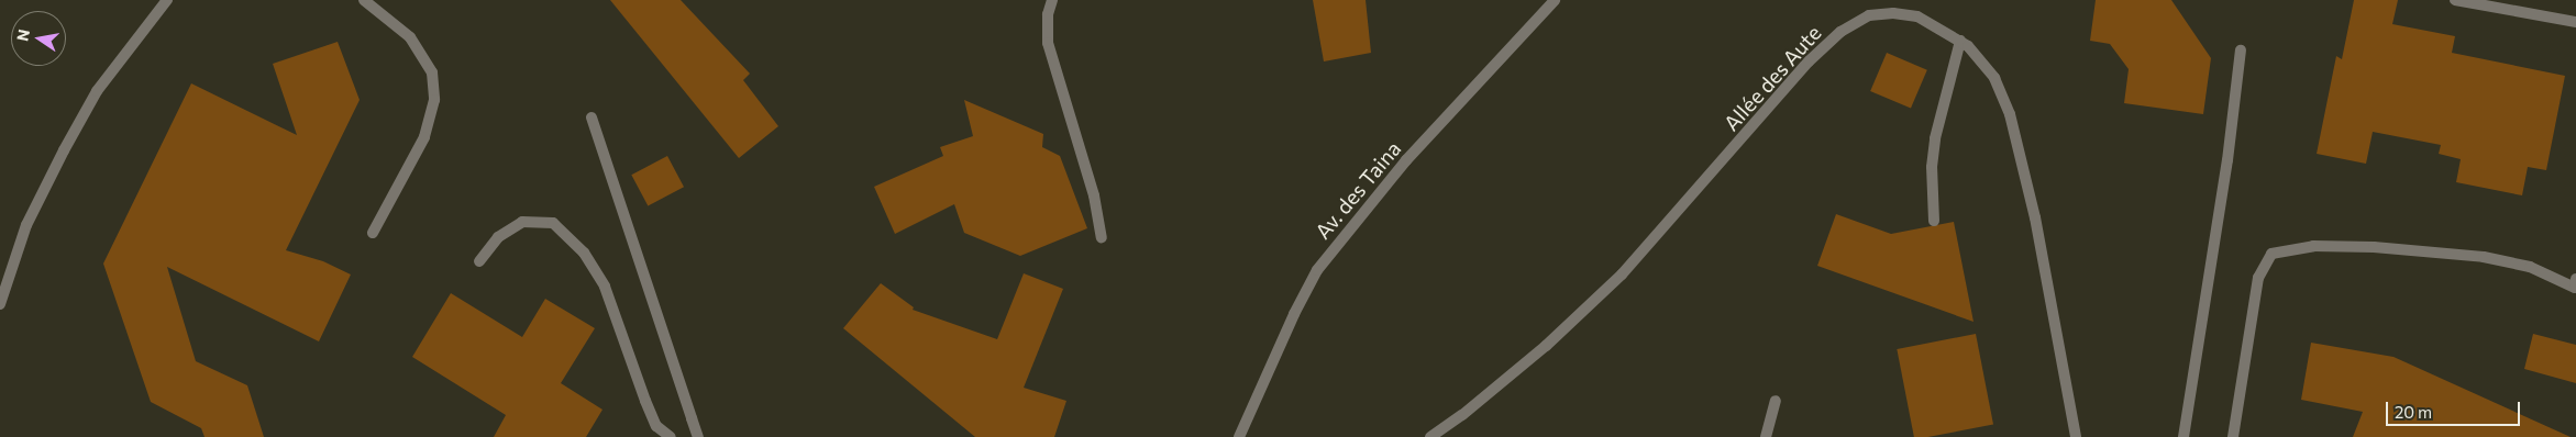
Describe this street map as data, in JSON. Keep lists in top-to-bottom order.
{
  "streets": {
    "street": ["Allée des Aute", "Av. des Taina"]
  },
  "scale_bar": "20 m",
  "north": "left"
}
